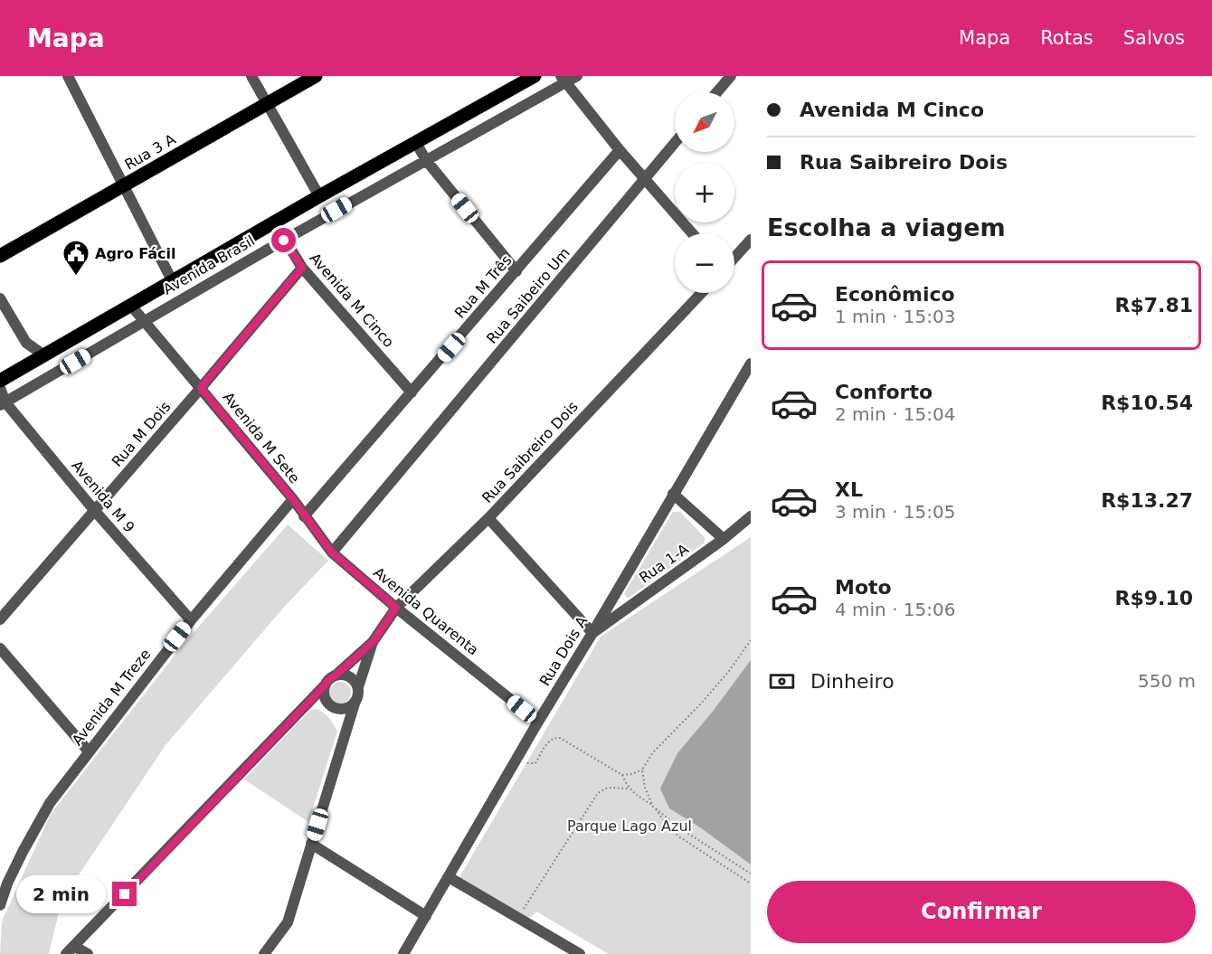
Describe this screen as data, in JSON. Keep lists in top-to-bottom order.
{
  "streets": {
    "main road": ["Rua 3 A", "Avenida Brasil"],
    "street": [
      "Rua M Três",
      "Rua Saibeiro Um",
      "Avenida M Cinco",
      "Rua M Dois",
      "Avenida M Sete",
      "Rua Saibreiro Dois",
      "Avenida M 9",
      "Rua 1-A",
      "Avenida Quarenta",
      "Rua Dois A",
      "Avenida M Treze"
    ]
  },
  "crossings": [
    ["Avenida Brasil", "Avenida M Cinco"],
    ["Avenida Brasil", "Avenida M Sete"],
    ["Avenida Brasil", "Avenida M 9"],
    ["Rua M Três", "Avenida M Cinco"],
    ["Rua M Três", "Avenida M Sete"],
    ["Rua M Três", "Avenida Quarenta"],
    ["Rua Saibeiro Um", "Avenida Quarenta"],
    ["Avenida M Cinco", "Rua M Dois"],
    ["Rua M Dois", "Avenida M Sete"],
    ["Rua M Dois", "Avenida M 9"],
    ["Avenida M Sete", "Avenida Quarenta"],
    ["Avenida M Sete", "Avenida M Treze"],
    ["Rua Saibreiro Dois", "Avenida Quarenta"],
    ["Avenida M 9", "Avenida M Treze"],
    ["Rua 1-A", "Rua Dois A"],
    ["Avenida Quarenta", "Rua Dois A"]
  ],
  "parks": ["Parque Lago Azul"],
  "places": {
    "public building": ["Agro Fácil"]
  },
  "north": "bottom left",
  "page": {
    "header": "Mapa",
    "nav": ["Mapa", "Rotas", "Salvos"],
    "banner": ["Avenida M Cinco", "Rua Saibreiro Dois"],
    "map_buttons": ["+", "−"],
    "heading": "Escolha a viagem",
    "list": [
      {
        "name": "Econômico",
        "note": "1 min · 15:03",
        "value": "R$7.81"
      },
      {
        "name": "Conforto",
        "note": "2 min · 15:04",
        "value": "R$10.54"
      },
      {
        "name": "XL",
        "note": "3 min · 15:05",
        "value": "R$13.27"
      },
      {
        "name": "Moto",
        "note": "4 min · 15:06",
        "value": "R$9.10"
      }
    ],
    "pay": ["Dinheiro", "550 m"],
    "buttons": "Confirmar",
    "bubble": "2 min"
  }
}
